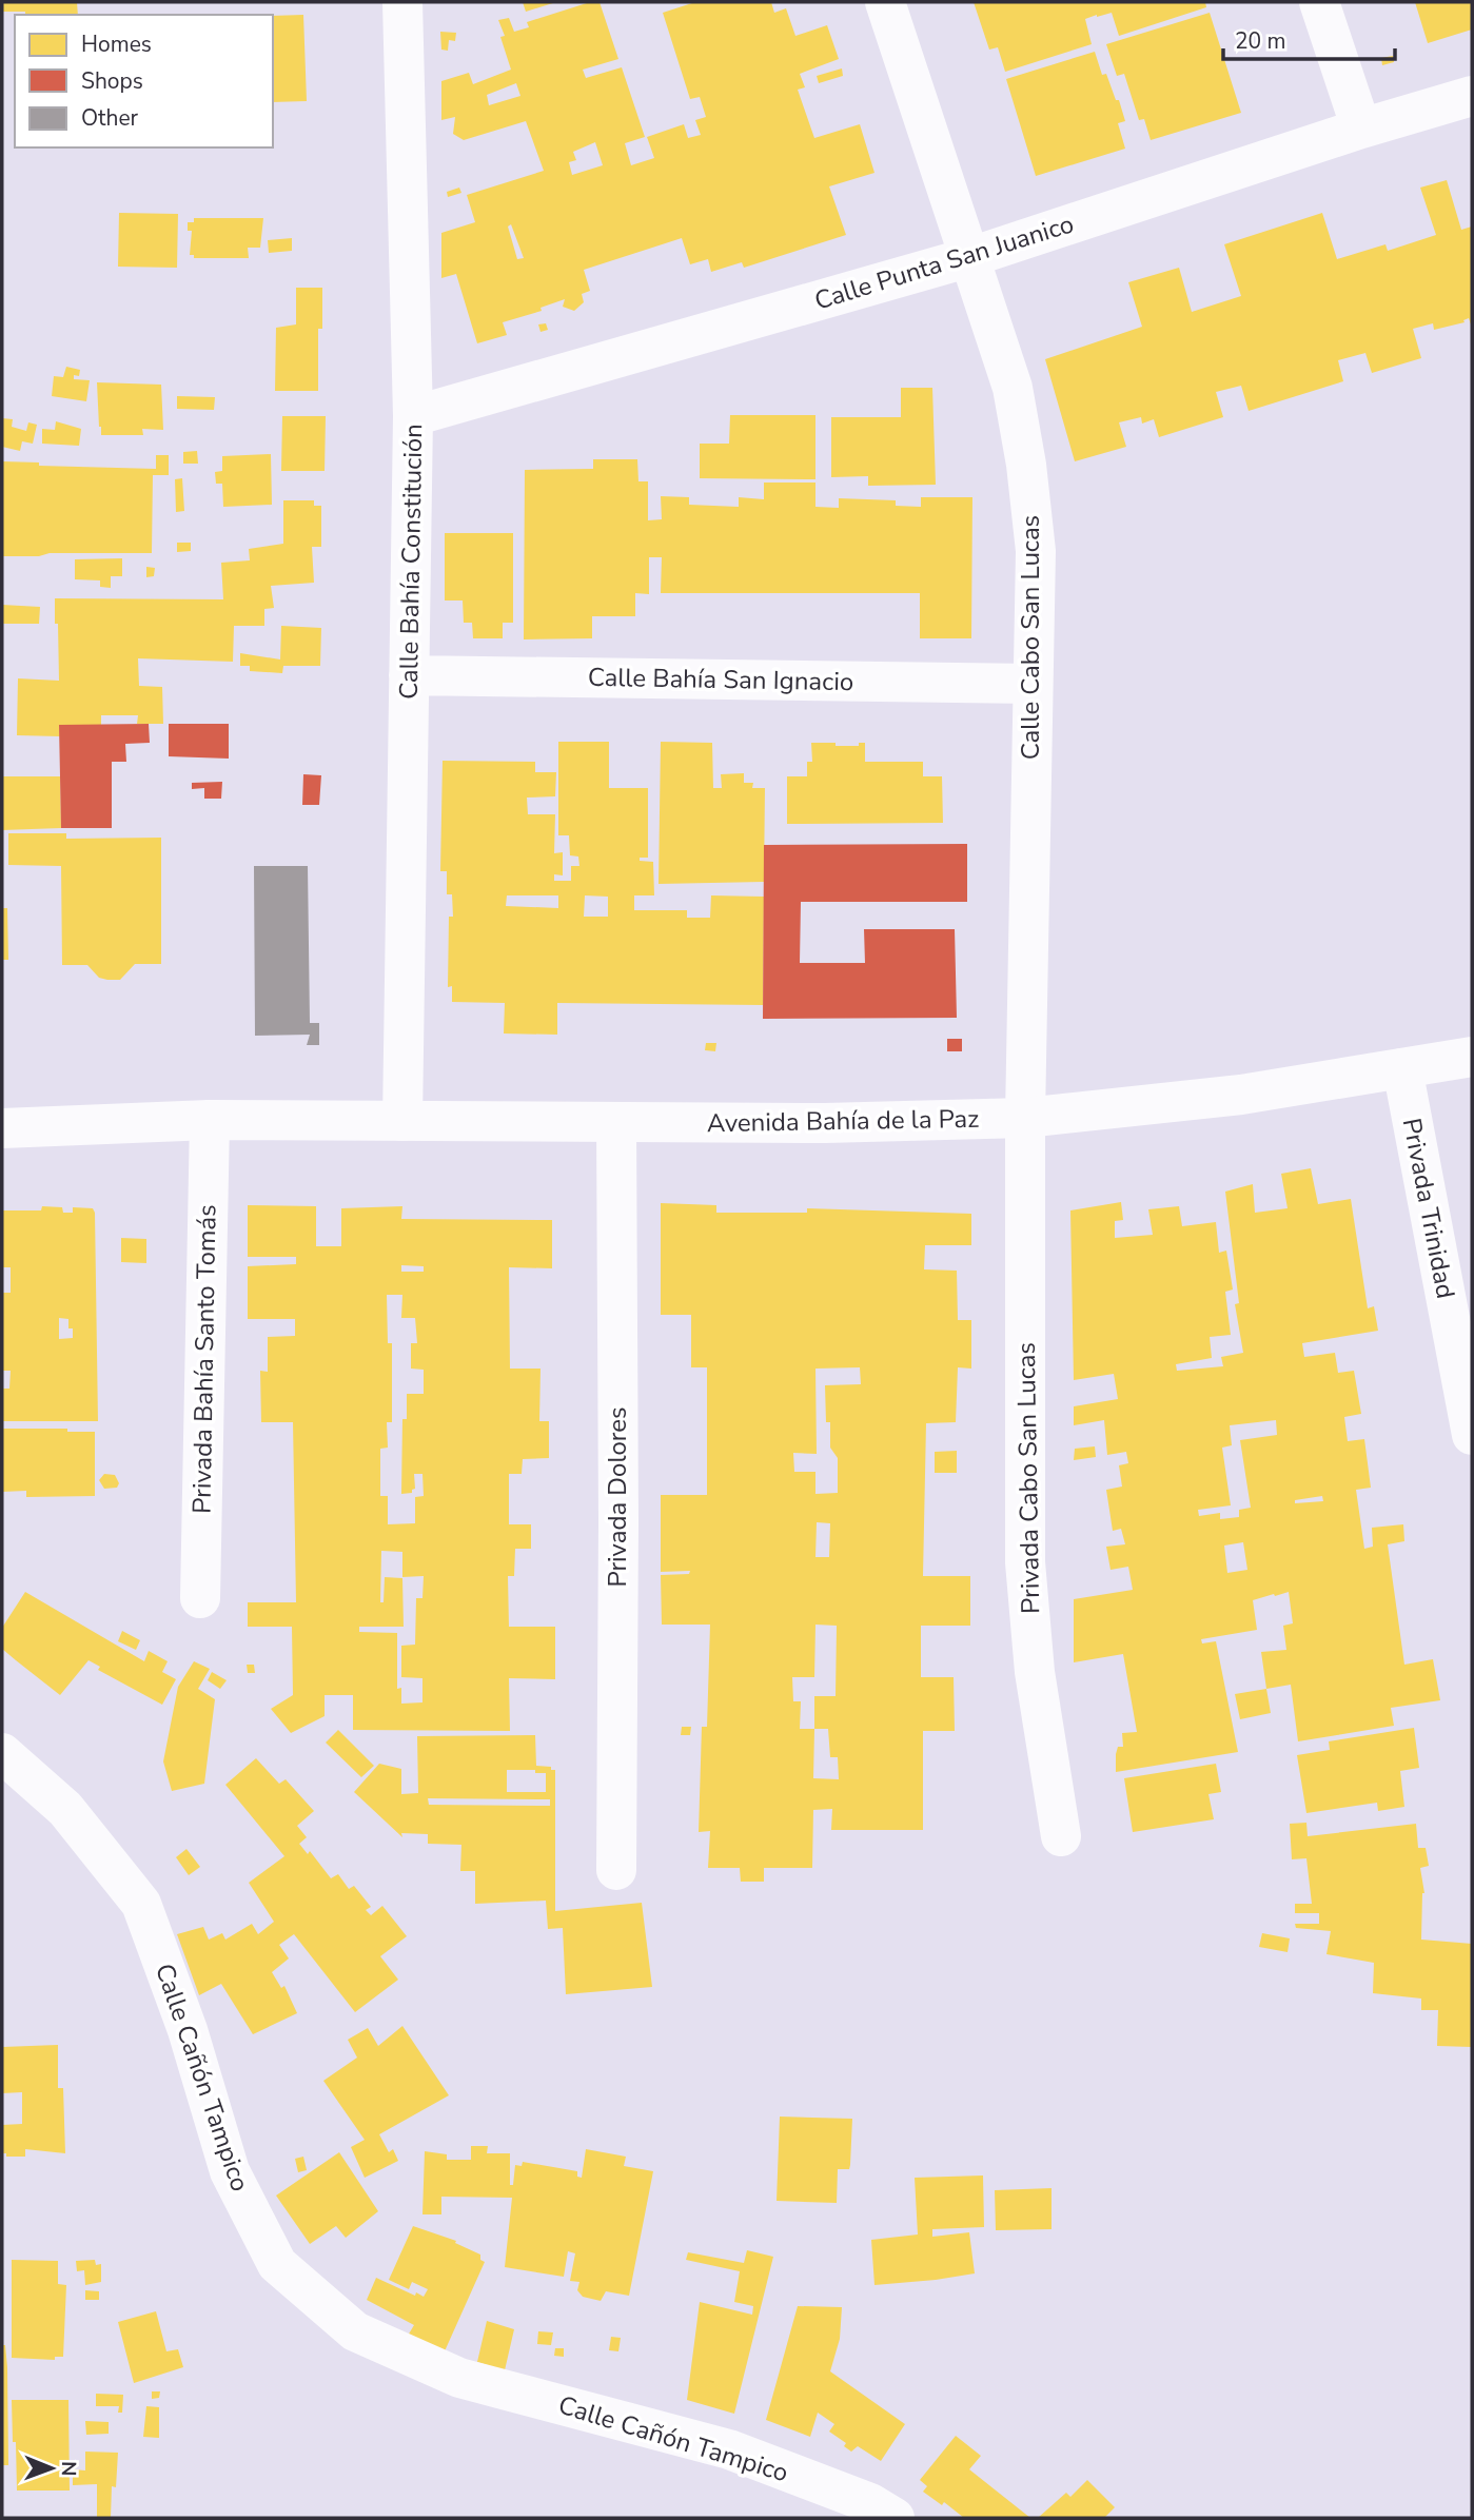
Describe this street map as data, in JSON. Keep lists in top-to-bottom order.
{
  "streets": {
    "street": [
      "Calle Punta San Juanico",
      "Calle Bahía Constitución",
      "Calle Cabo San Lucas",
      "Calle Bahía San Ignacio",
      "Avenida Bahía de la Paz",
      "Privada Trinidad",
      "Privada Bahía Santo Tomás",
      "Privada Cabo San Lucas",
      "Privada Dolores",
      "Calle Cañón Tampico"
    ]
  },
  "crossings": [
    ["Calle Punta San Juanico", "Calle Bahía Constitución"],
    ["Calle Punta San Juanico", "Calle Cabo San Lucas"],
    ["Calle Bahía Constitución", "Calle Bahía San Ignacio"],
    ["Calle Bahía Constitución", "Avenida Bahía de la Paz"],
    ["Calle Cabo San Lucas", "Calle Bahía San Ignacio"],
    ["Calle Cabo San Lucas", "Avenida Bahía de la Paz"],
    ["Calle Cabo San Lucas", "Privada Cabo San Lucas"],
    ["Avenida Bahía de la Paz", "Privada Trinidad"],
    ["Avenida Bahía de la Paz", "Privada Bahía Santo Tomás"],
    ["Avenida Bahía de la Paz", "Privada Cabo San Lucas"],
    ["Avenida Bahía de la Paz", "Privada Dolores"]
  ],
  "legend": ["Homes", "Shops", "Other"],
  "scale_bar": "20 m",
  "north": "right"
}
